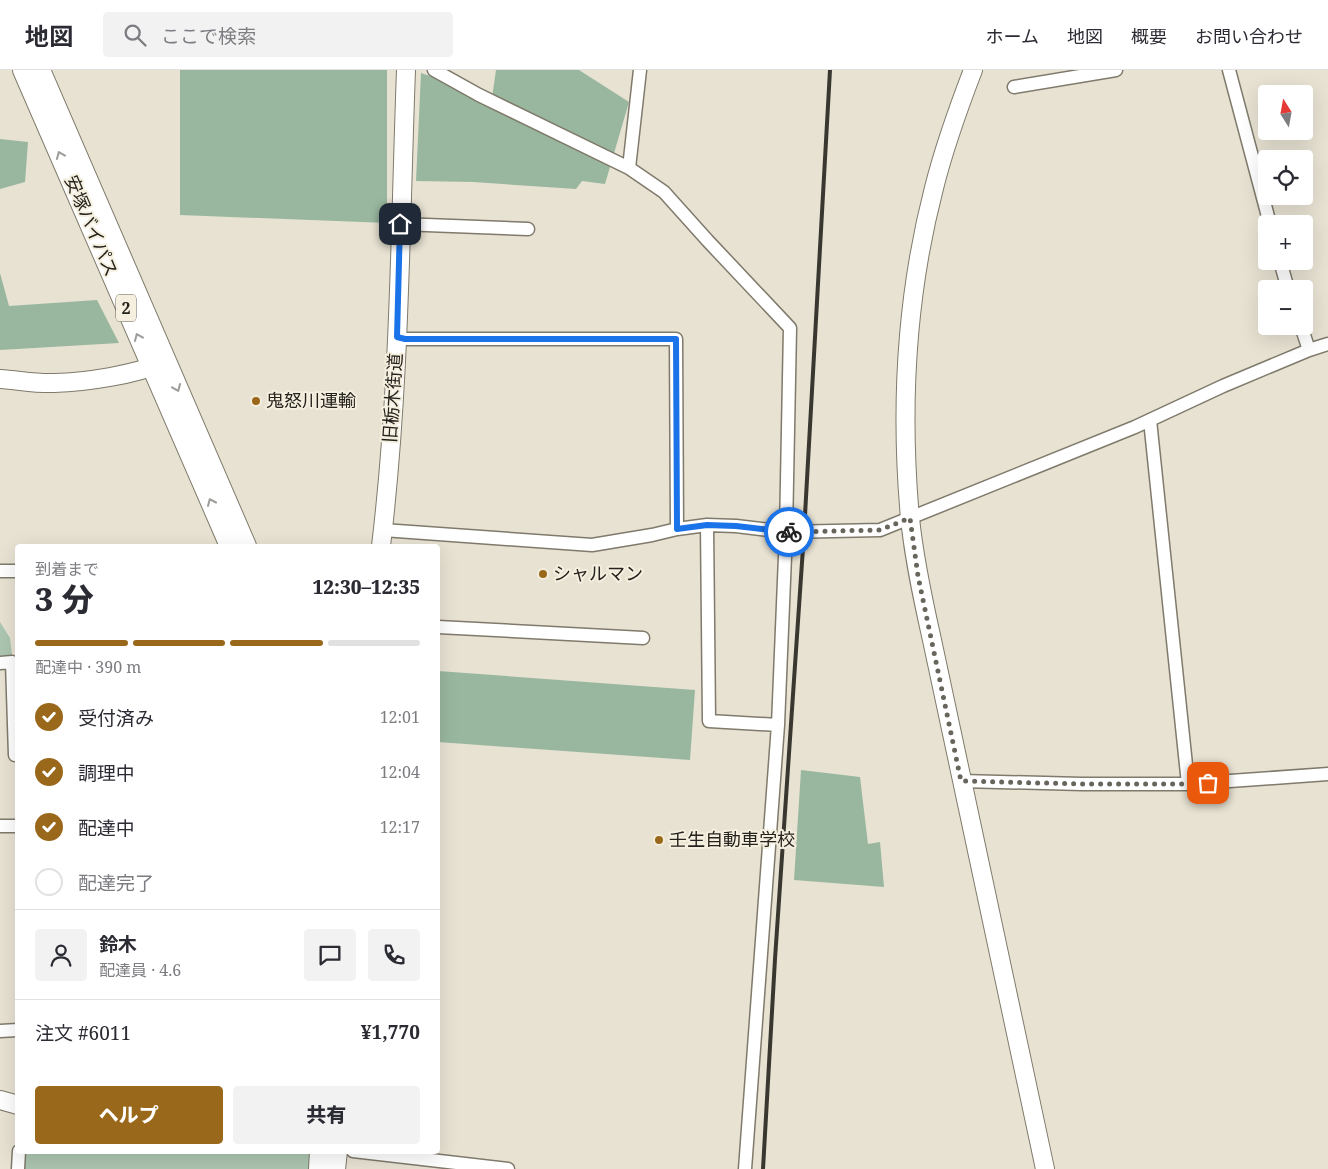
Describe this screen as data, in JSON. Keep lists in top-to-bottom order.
{
  "streets": {
    "main road": ["安塚バイパス", "2"],
    "street": ["旧栃木街道"]
  },
  "places": ["鬼怒川運輸", "シャルマン", "壬生自動車学校"],
  "north": "top",
  "page": {
    "header": "地図",
    "search": "ここで検索",
    "nav": [
      "ホーム",
      "地図",
      "概要",
      "お問い合わせ"
    ],
    "map_buttons": ["+", "−"],
    "heading": ["3 分", "到着まで", "12:30–12:35"],
    "panel": [
      "鈴木",
      "配達員 · 4.6",
      "注文 #6011",
      "¥1,770"
    ],
    "bar": "配達中 · 390 m",
    "list": [
      ["受付済み", "12:01"],
      ["調理中", "12:04"],
      ["配達中", "12:17"],
      "配達完了"
    ],
    "buttons": ["ヘルプ", "共有"]
  }
}
